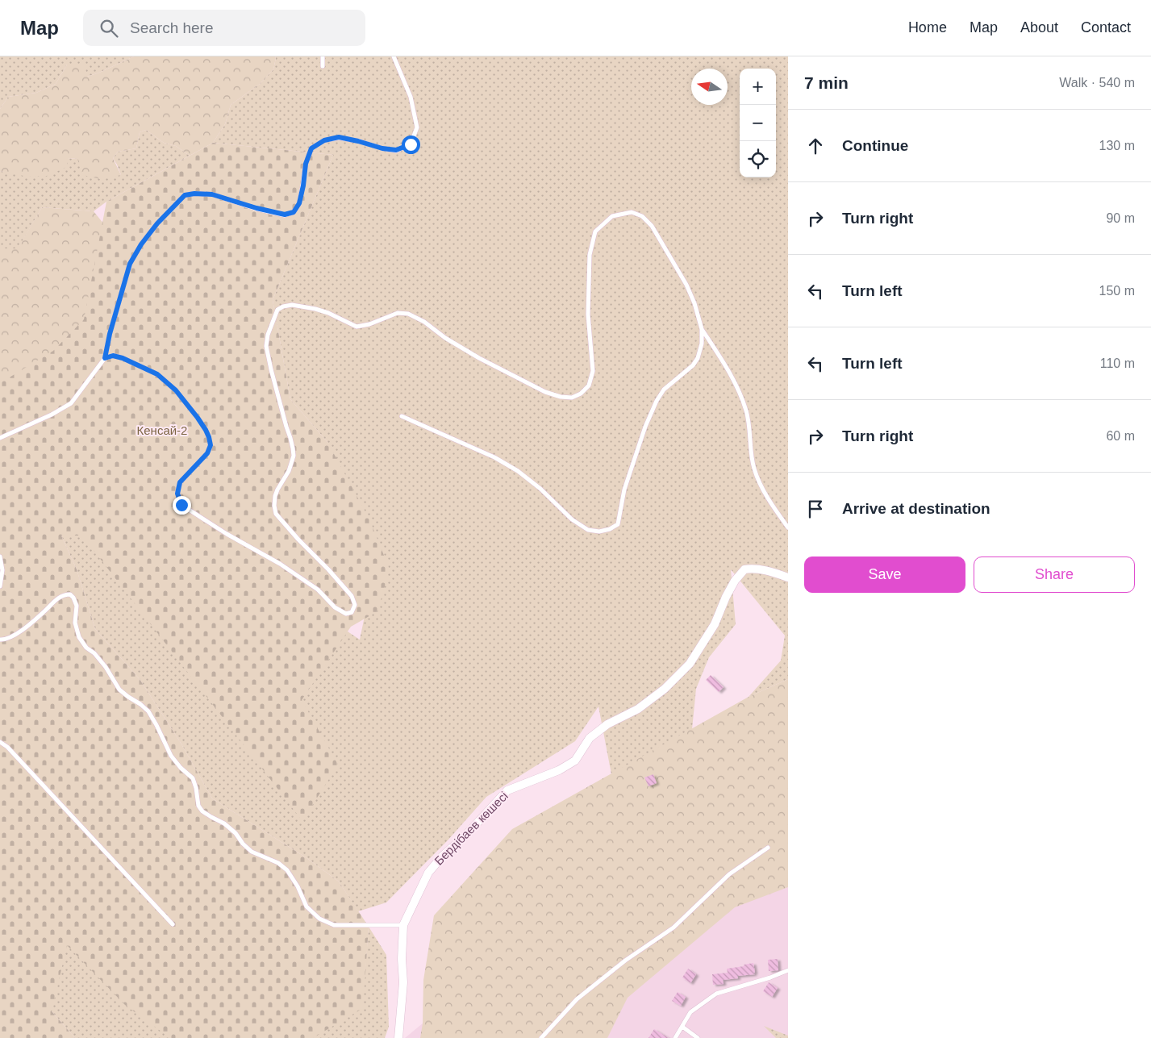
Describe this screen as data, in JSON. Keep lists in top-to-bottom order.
{
  "streets": {
    "street": ["Бердібаев көшесі"]
  },
  "parks": ["Кенсай-2"],
  "north": "left",
  "page": {
    "header": "Map",
    "search": "Search here",
    "nav": [
      "Home",
      "Map",
      "About",
      "Contact"
    ],
    "heading": ["7 min", "Walk · 540 m"],
    "map_buttons": ["+", "−"],
    "list": [
      ["Continue", "130 m"],
      ["Turn right", "90 m"],
      ["Turn left", "150 m"],
      ["Turn left", "110 m"],
      ["Turn right", "60 m"],
      "Arrive at destination"
    ],
    "buttons": ["Save", "Share"]
  }
}
